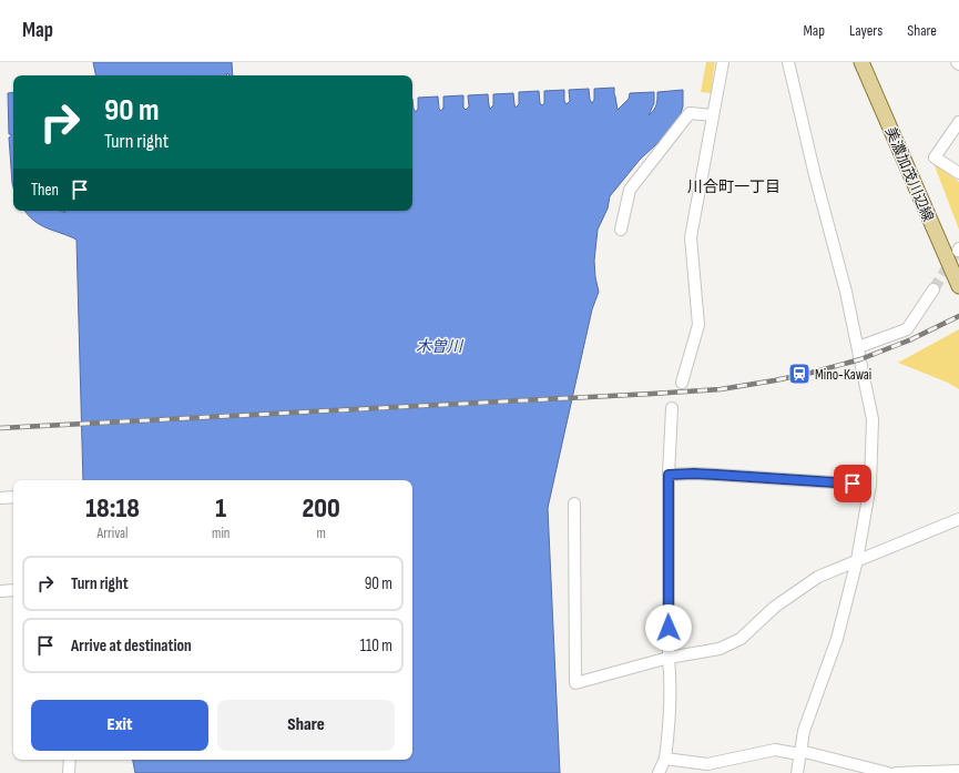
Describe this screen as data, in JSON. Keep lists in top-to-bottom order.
{
  "streets": {
    "main road": ["美濃加茂川辺線"]
  },
  "districts": ["川合町一丁目"],
  "water": ["木曽川"],
  "places": {
    "station": ["Mino-Kawai"]
  },
  "page": {
    "header": "Map",
    "nav": ["Map", "Layers", "Share"],
    "turn": ["90 m", "Turn right"],
    "then": "Then",
    "eta": [
      "18:18",
      "Arrival",
      "1",
      "min",
      "200",
      "m"
    ],
    "list": [
      {
        "name": "Turn right",
        "value": "90 m"
      },
      {
        "name": "Arrive at destination",
        "value": "110 m"
      }
    ],
    "buttons": ["Exit", "Share"]
  }
}
